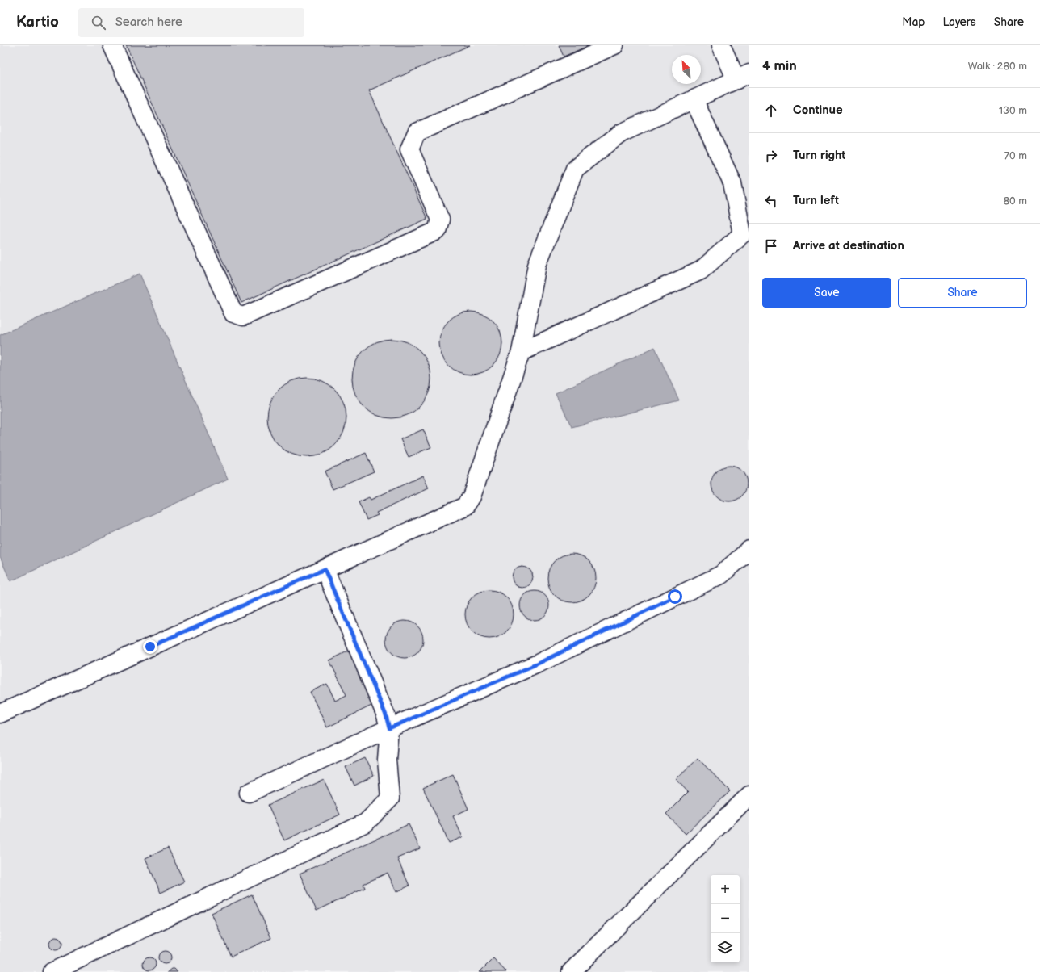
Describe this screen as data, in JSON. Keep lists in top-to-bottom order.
{
  "north": "top left",
  "page": {
    "header": "Kartio",
    "search": "Search here",
    "nav": ["Map", "Layers", "Share"],
    "heading": ["4 min", "Walk · 280 m"],
    "list": [
      ["Continue", "130 m"],
      ["Turn right", "70 m"],
      ["Turn left", "80 m"],
      "Arrive at destination"
    ],
    "buttons": ["Save", "Share"],
    "map_buttons": ["+", "−"]
  }
}
